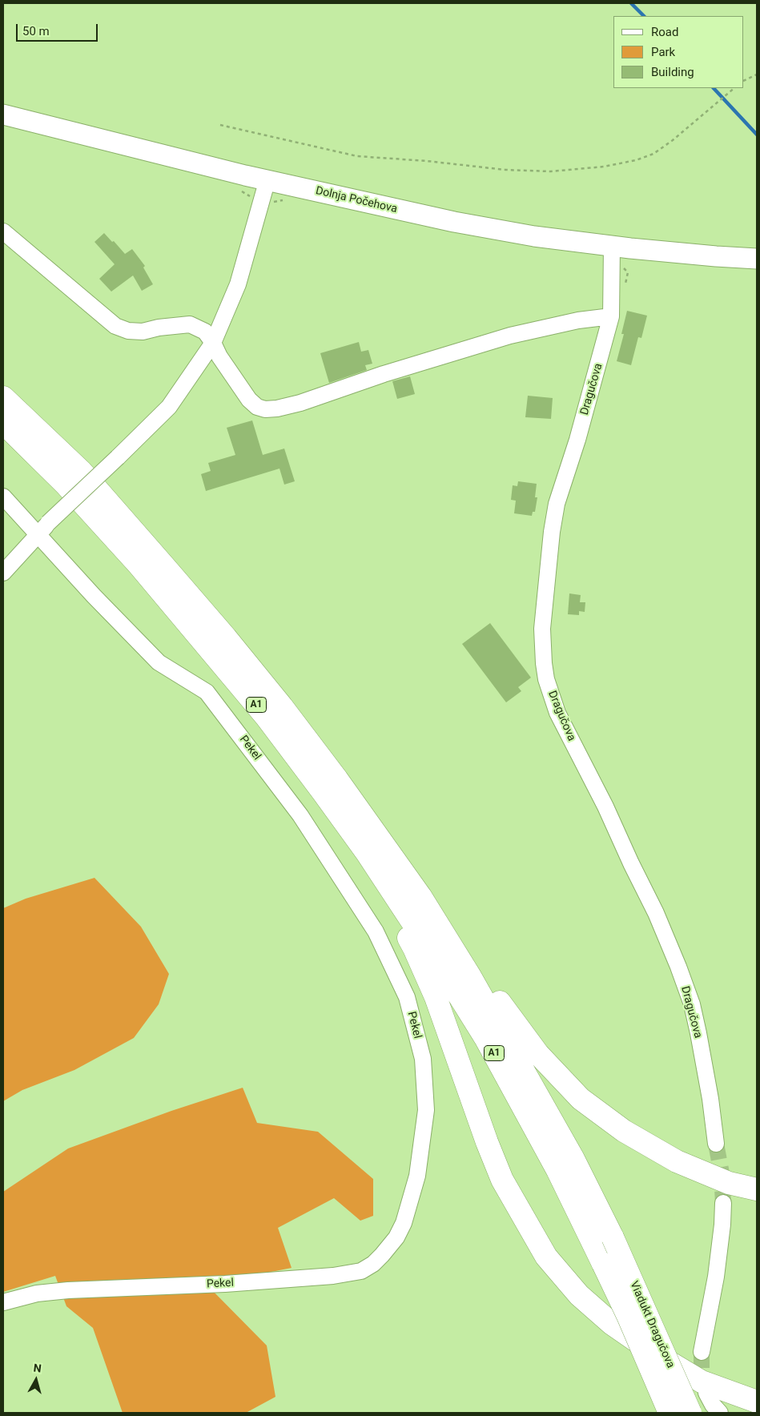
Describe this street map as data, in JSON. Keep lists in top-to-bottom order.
{
  "streets": {
    "highway": ["A1", "Viadukt Dragučova"],
    "main road": ["Dolnja Počehova"],
    "street": ["Dragučova", "Pekel"]
  },
  "crossings": [
    ["Dolnja Počehova", "Dragučova"],
    ["A1", "Viadukt Dragučova"]
  ],
  "legend": ["Road", "Park", "Building"],
  "scale_bar": "50 m",
  "north": "top"
}
